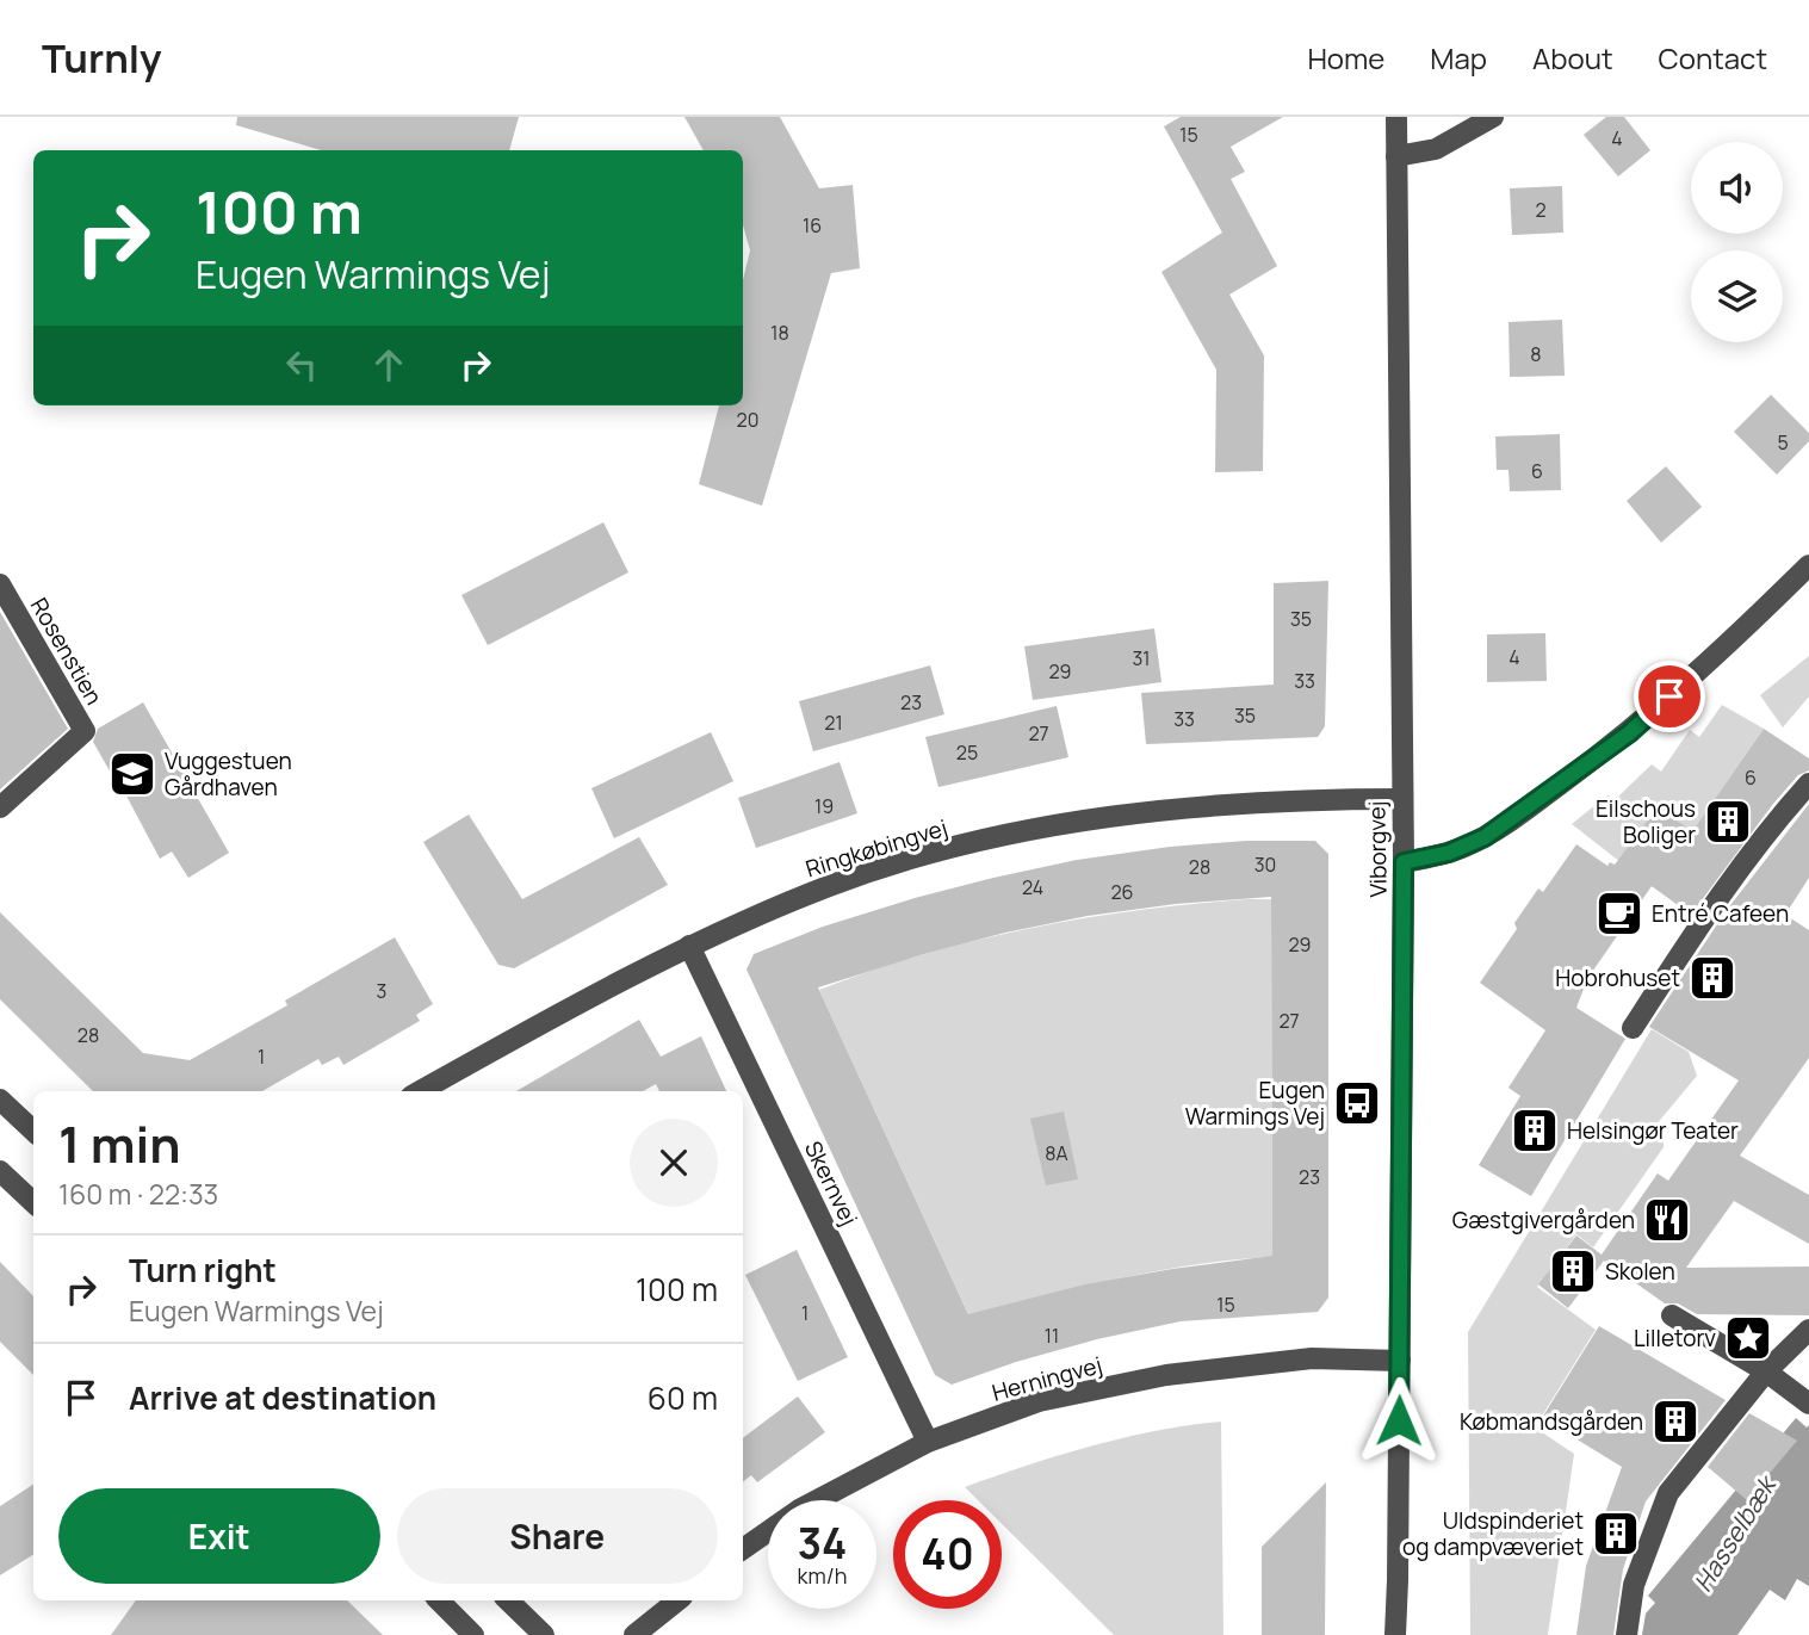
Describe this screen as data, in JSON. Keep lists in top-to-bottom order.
{
  "streets": {
    "street": [
      "Rosenstien",
      "Ringkøbingvej",
      "Viborgvej",
      "Skernvej",
      "Herningvej"
    ]
  },
  "crossings": [
    ["Ringkøbingvej", "Viborgvej"],
    ["Ringkøbingvej", "Skernvej"],
    ["Viborgvej", "Herningvej"],
    ["Skernvej", "Herningvej"]
  ],
  "water": ["Hasselbæk"],
  "places": {
    "school or university": ["Vuggestuen Gårdhaven"],
    "building": [
      "Eilschous Boliger",
      "Hobrohuset",
      "Helsingør Teater",
      "Skolen",
      "Købmandsgården",
      "Uldspinderiet og dampvæveriet"
    ],
    "cafe": ["Entré Cafeen"],
    "bus stop": ["Eugen Warmings Vej"],
    "restaurant": ["Gæstgivergården"],
    "place": ["Lilletorv"]
  },
  "house_numbers": [
    "15",
    "4",
    "2",
    "16",
    "18",
    "8",
    "20",
    "5",
    "6",
    "35",
    "4",
    "31",
    "29",
    "33",
    "23",
    "35",
    "33",
    "21",
    "27",
    "25",
    "6",
    "19",
    "30",
    "28",
    "24",
    "26",
    "29",
    "3",
    "27",
    "28",
    "1",
    "8A",
    "23",
    "15",
    "1",
    "11"
  ],
  "page": {
    "header": "Turnly",
    "nav": [
      "Home",
      "Map",
      "About",
      "Contact"
    ],
    "turn": ["100 m", "Eugen Warmings Vej"],
    "heading": ["1 min", "160 m · 22:33"],
    "list": [
      {
        "name": "Turn right",
        "note": "Eugen Warmings Vej",
        "value": "100 m"
      },
      {
        "name": "Arrive at destination",
        "value": "60 m"
      }
    ],
    "buttons": ["Exit", "Share"],
    "speed": "34 km/h",
    "limit": "40"
  }
}
